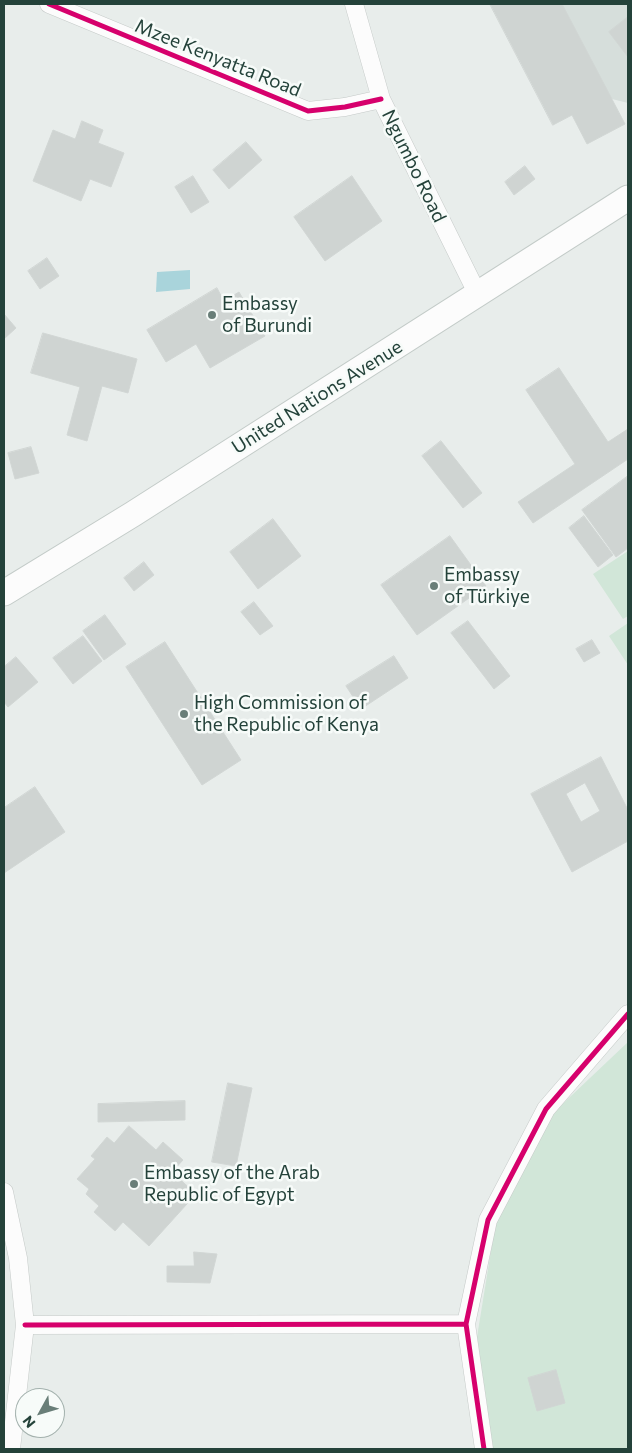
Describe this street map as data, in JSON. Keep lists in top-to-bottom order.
{
  "streets": {
    "main road": ["United Nations Avenue"],
    "street": ["Mzee Kenyatta Road", "Ngumbo Road"]
  },
  "crossings": [
    ["Mzee Kenyatta Road", "Ngumbo Road"],
    ["Ngumbo Road", "United Nations Avenue"]
  ],
  "places": [
    "Embassy of Burundi",
    "Embassy of Türkiye",
    "High Commission of the Republic of Kenya",
    "Embassy of the Arab Republic of Egypt"
  ],
  "north": "bottom left"
}
